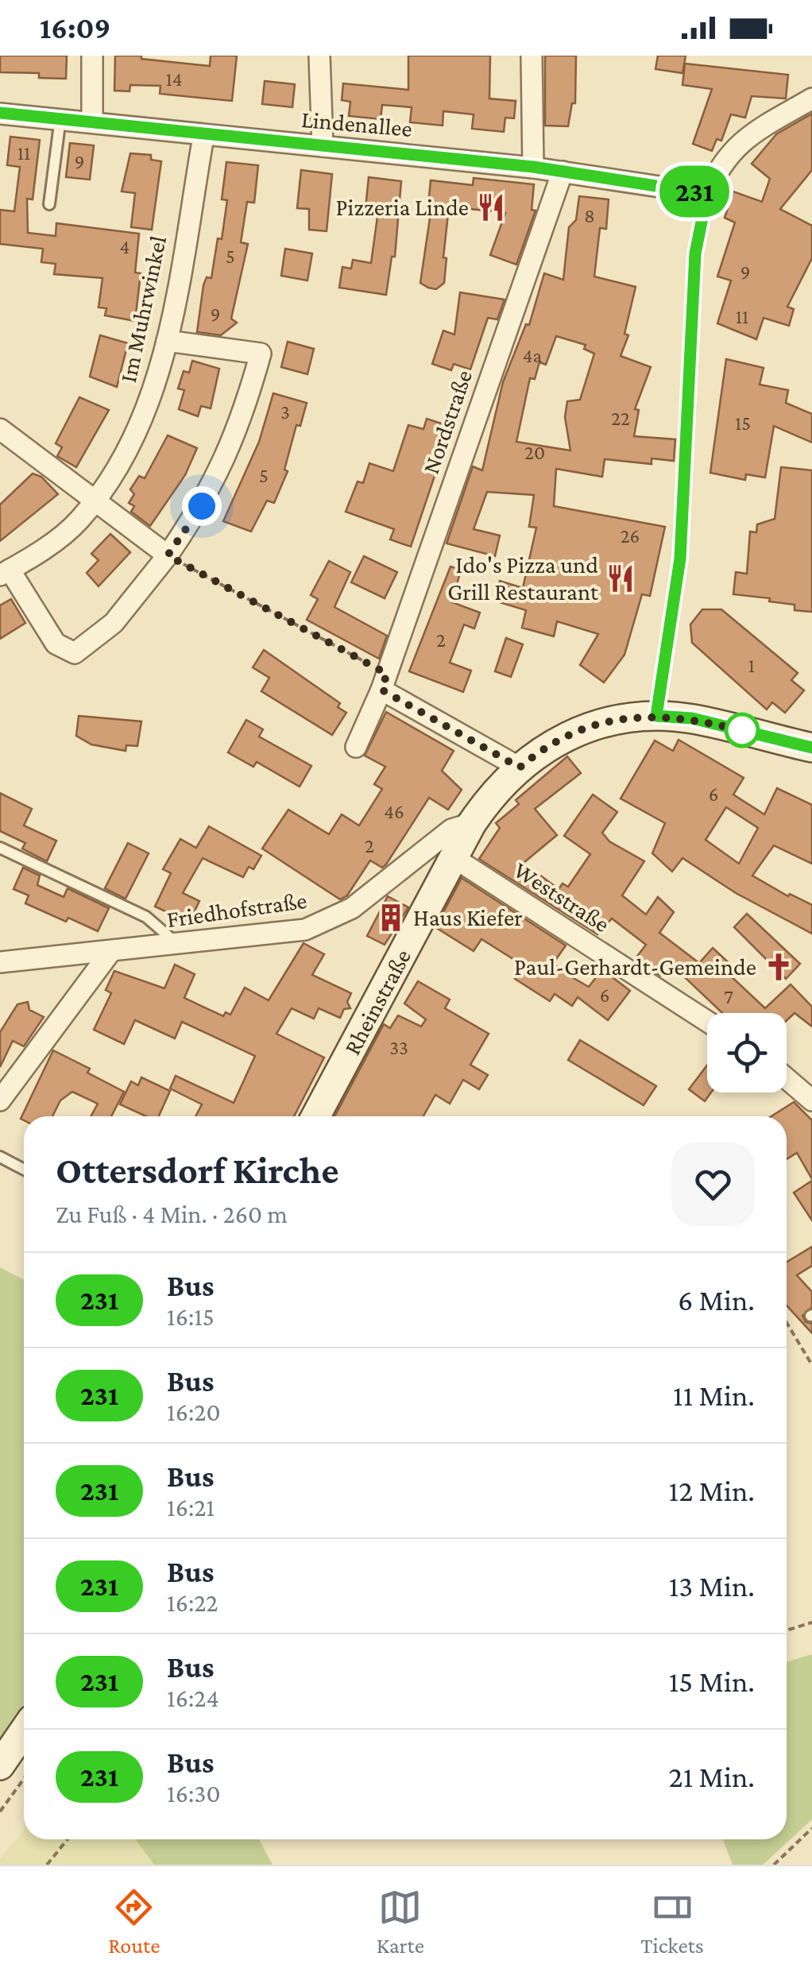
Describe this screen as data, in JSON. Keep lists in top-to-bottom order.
{
  "streets": {
    "main road": ["Rheinstraße"],
    "street": [
      "Lindenallee",
      "Im Muhrwinkel",
      "Nordstraße",
      "Weststraße",
      "Friedhofstraße"
    ]
  },
  "crossings": [
    ["Lindenallee", "Im Muhrwinkel"],
    ["Lindenallee", "Nordstraße"],
    ["Weststraße", "Rheinstraße"],
    ["Friedhofstraße", "Rheinstraße"]
  ],
  "places": {
    "restaurant": ["Pizzeria Linde", "Ido's Pizza und Grill Restaurant"],
    "building": ["Haus Kiefer"],
    "church": ["Paul-Gerhardt-Gemeinde"]
  },
  "lines": ["bus line 231"],
  "house_numbers": [
    "14",
    "11",
    "9",
    "8",
    "4",
    "5",
    "9",
    "9",
    "11",
    "4a",
    "3",
    "22",
    "15",
    "20",
    "5",
    "26",
    "2",
    "1",
    "6",
    "46",
    "2",
    "6",
    "7",
    "33"
  ],
  "page": {
    "status": "16:09",
    "on_map": "231",
    "heading": ["Ottersdorf Kirche", "Zu Fuß · 4 Min. · 260 m"],
    "list": [
      {
        "mark": "231",
        "name": "Bus",
        "note": "16:15",
        "value": "6 Min."
      },
      {
        "mark": "231",
        "name": "Bus",
        "note": "16:20",
        "value": "11 Min."
      },
      {
        "mark": "231",
        "name": "Bus",
        "note": "16:21",
        "value": "12 Min."
      },
      {
        "mark": "231",
        "name": "Bus",
        "note": "16:22",
        "value": "13 Min."
      },
      {
        "mark": "231",
        "name": "Bus",
        "note": "16:24",
        "value": "15 Min."
      },
      {
        "mark": "231",
        "name": "Bus",
        "note": "16:30",
        "value": "21 Min."
      }
    ],
    "tabs": ["Route", "Karte", "Tickets"]
  }
}
